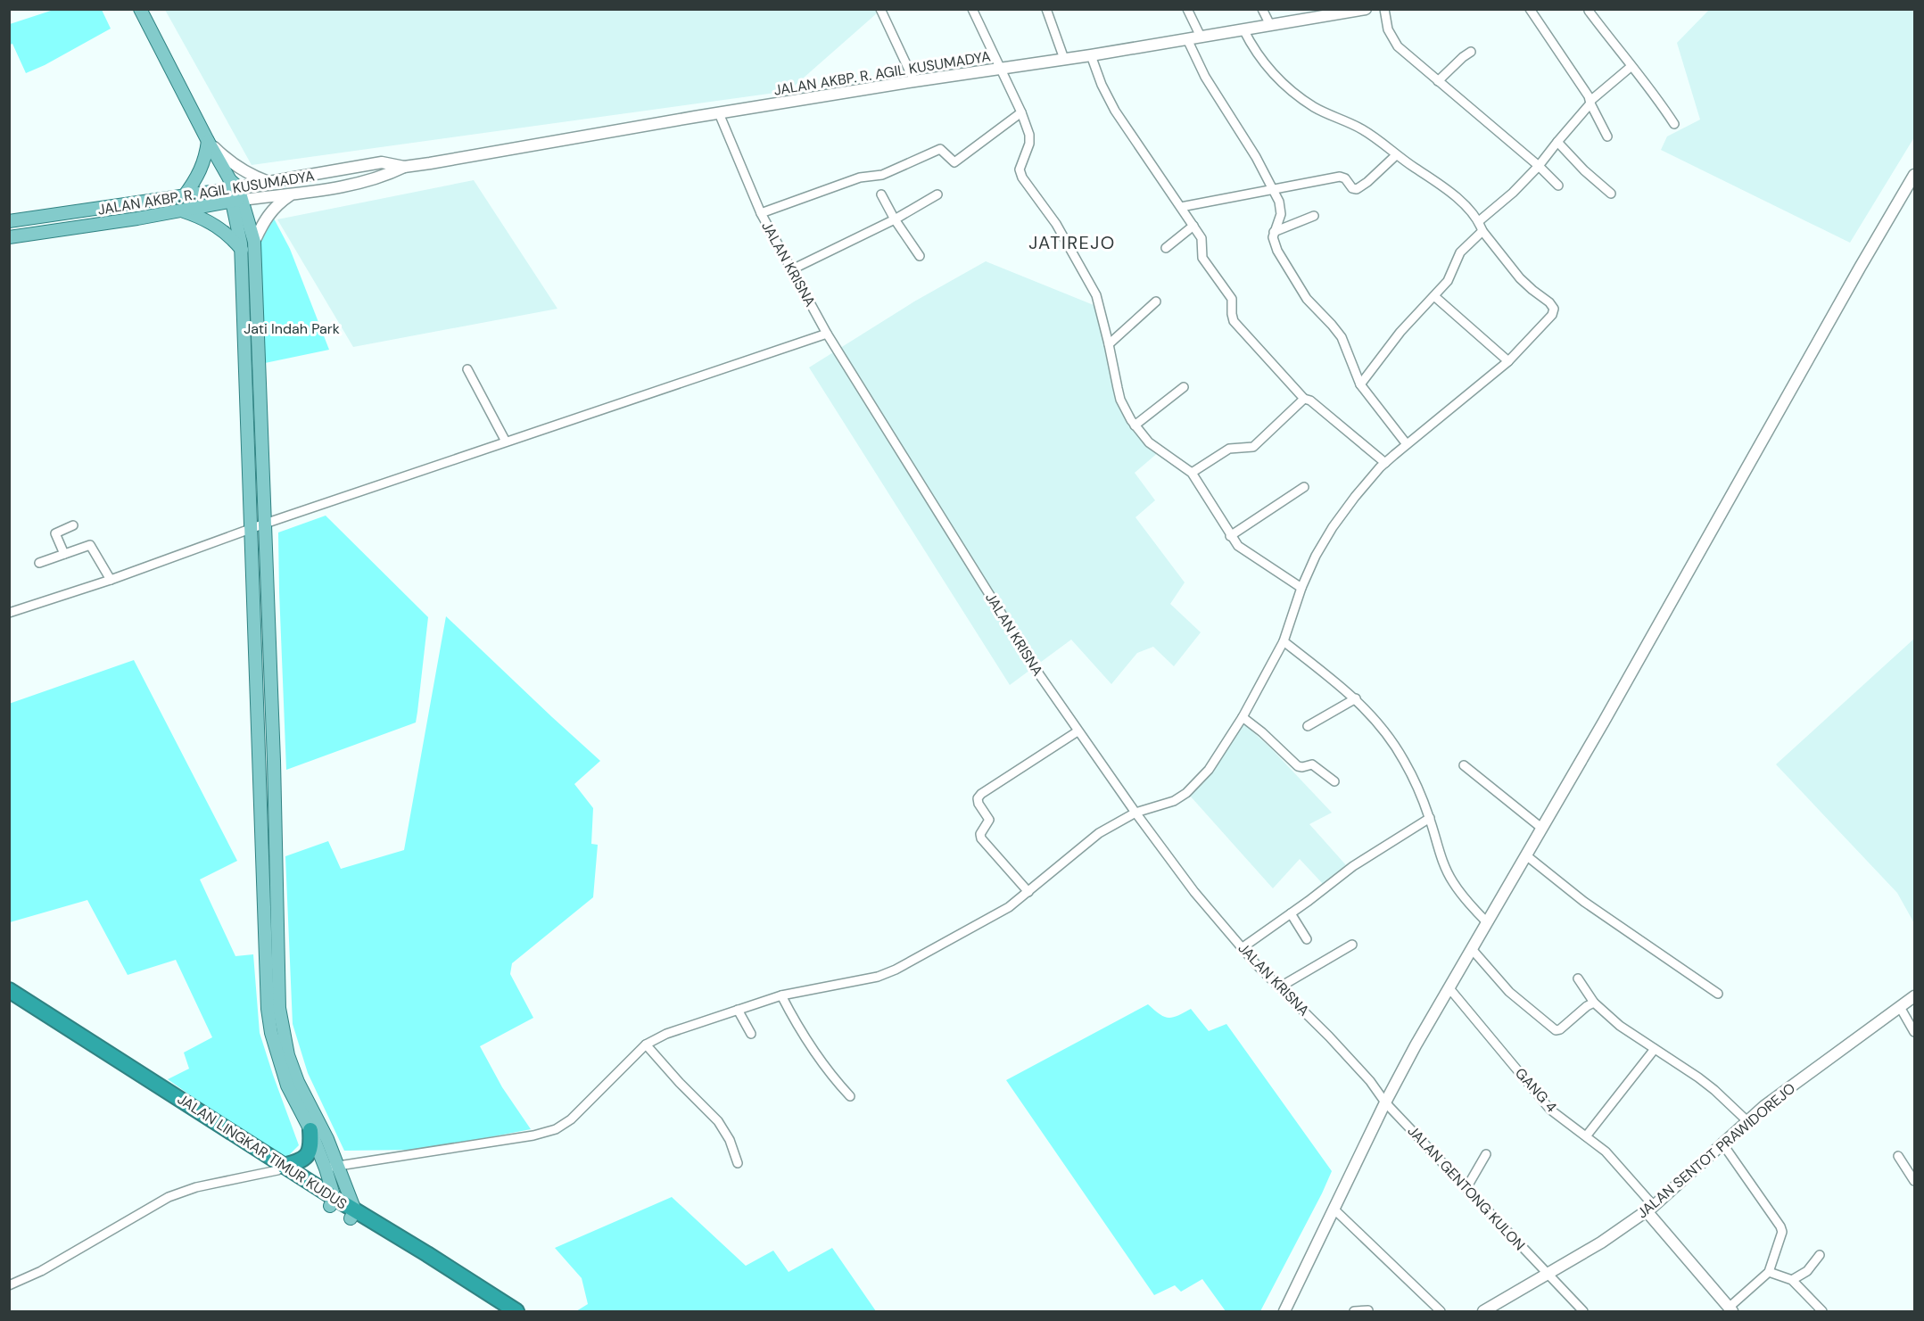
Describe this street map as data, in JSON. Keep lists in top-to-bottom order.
{
  "streets": {
    "highway": ["JALAN LINGKAR TIMUR KUDUS"],
    "main road": ["JALAN AKBP. R. AGIL KUSUMADYA", "JALAN SENTOT PRAWIDOREJO"],
    "street": ["JALAN KRISNA", "GANG 4", "JALAN GENTONG KULON"]
  },
  "crossings": [
    ["JALAN AKBP. R. AGIL KUSUMADYA", "JALAN KRISNA"],
    ["JALAN KRISNA", "JALAN GENTONG KULON"],
    ["GANG 4", "JALAN SENTOT PRAWIDOREJO"],
    ["JALAN SENTOT PRAWIDOREJO", "JALAN GENTONG KULON"]
  ],
  "districts": ["JATIREJO"],
  "parks": ["Jati Indah Park"]
}
